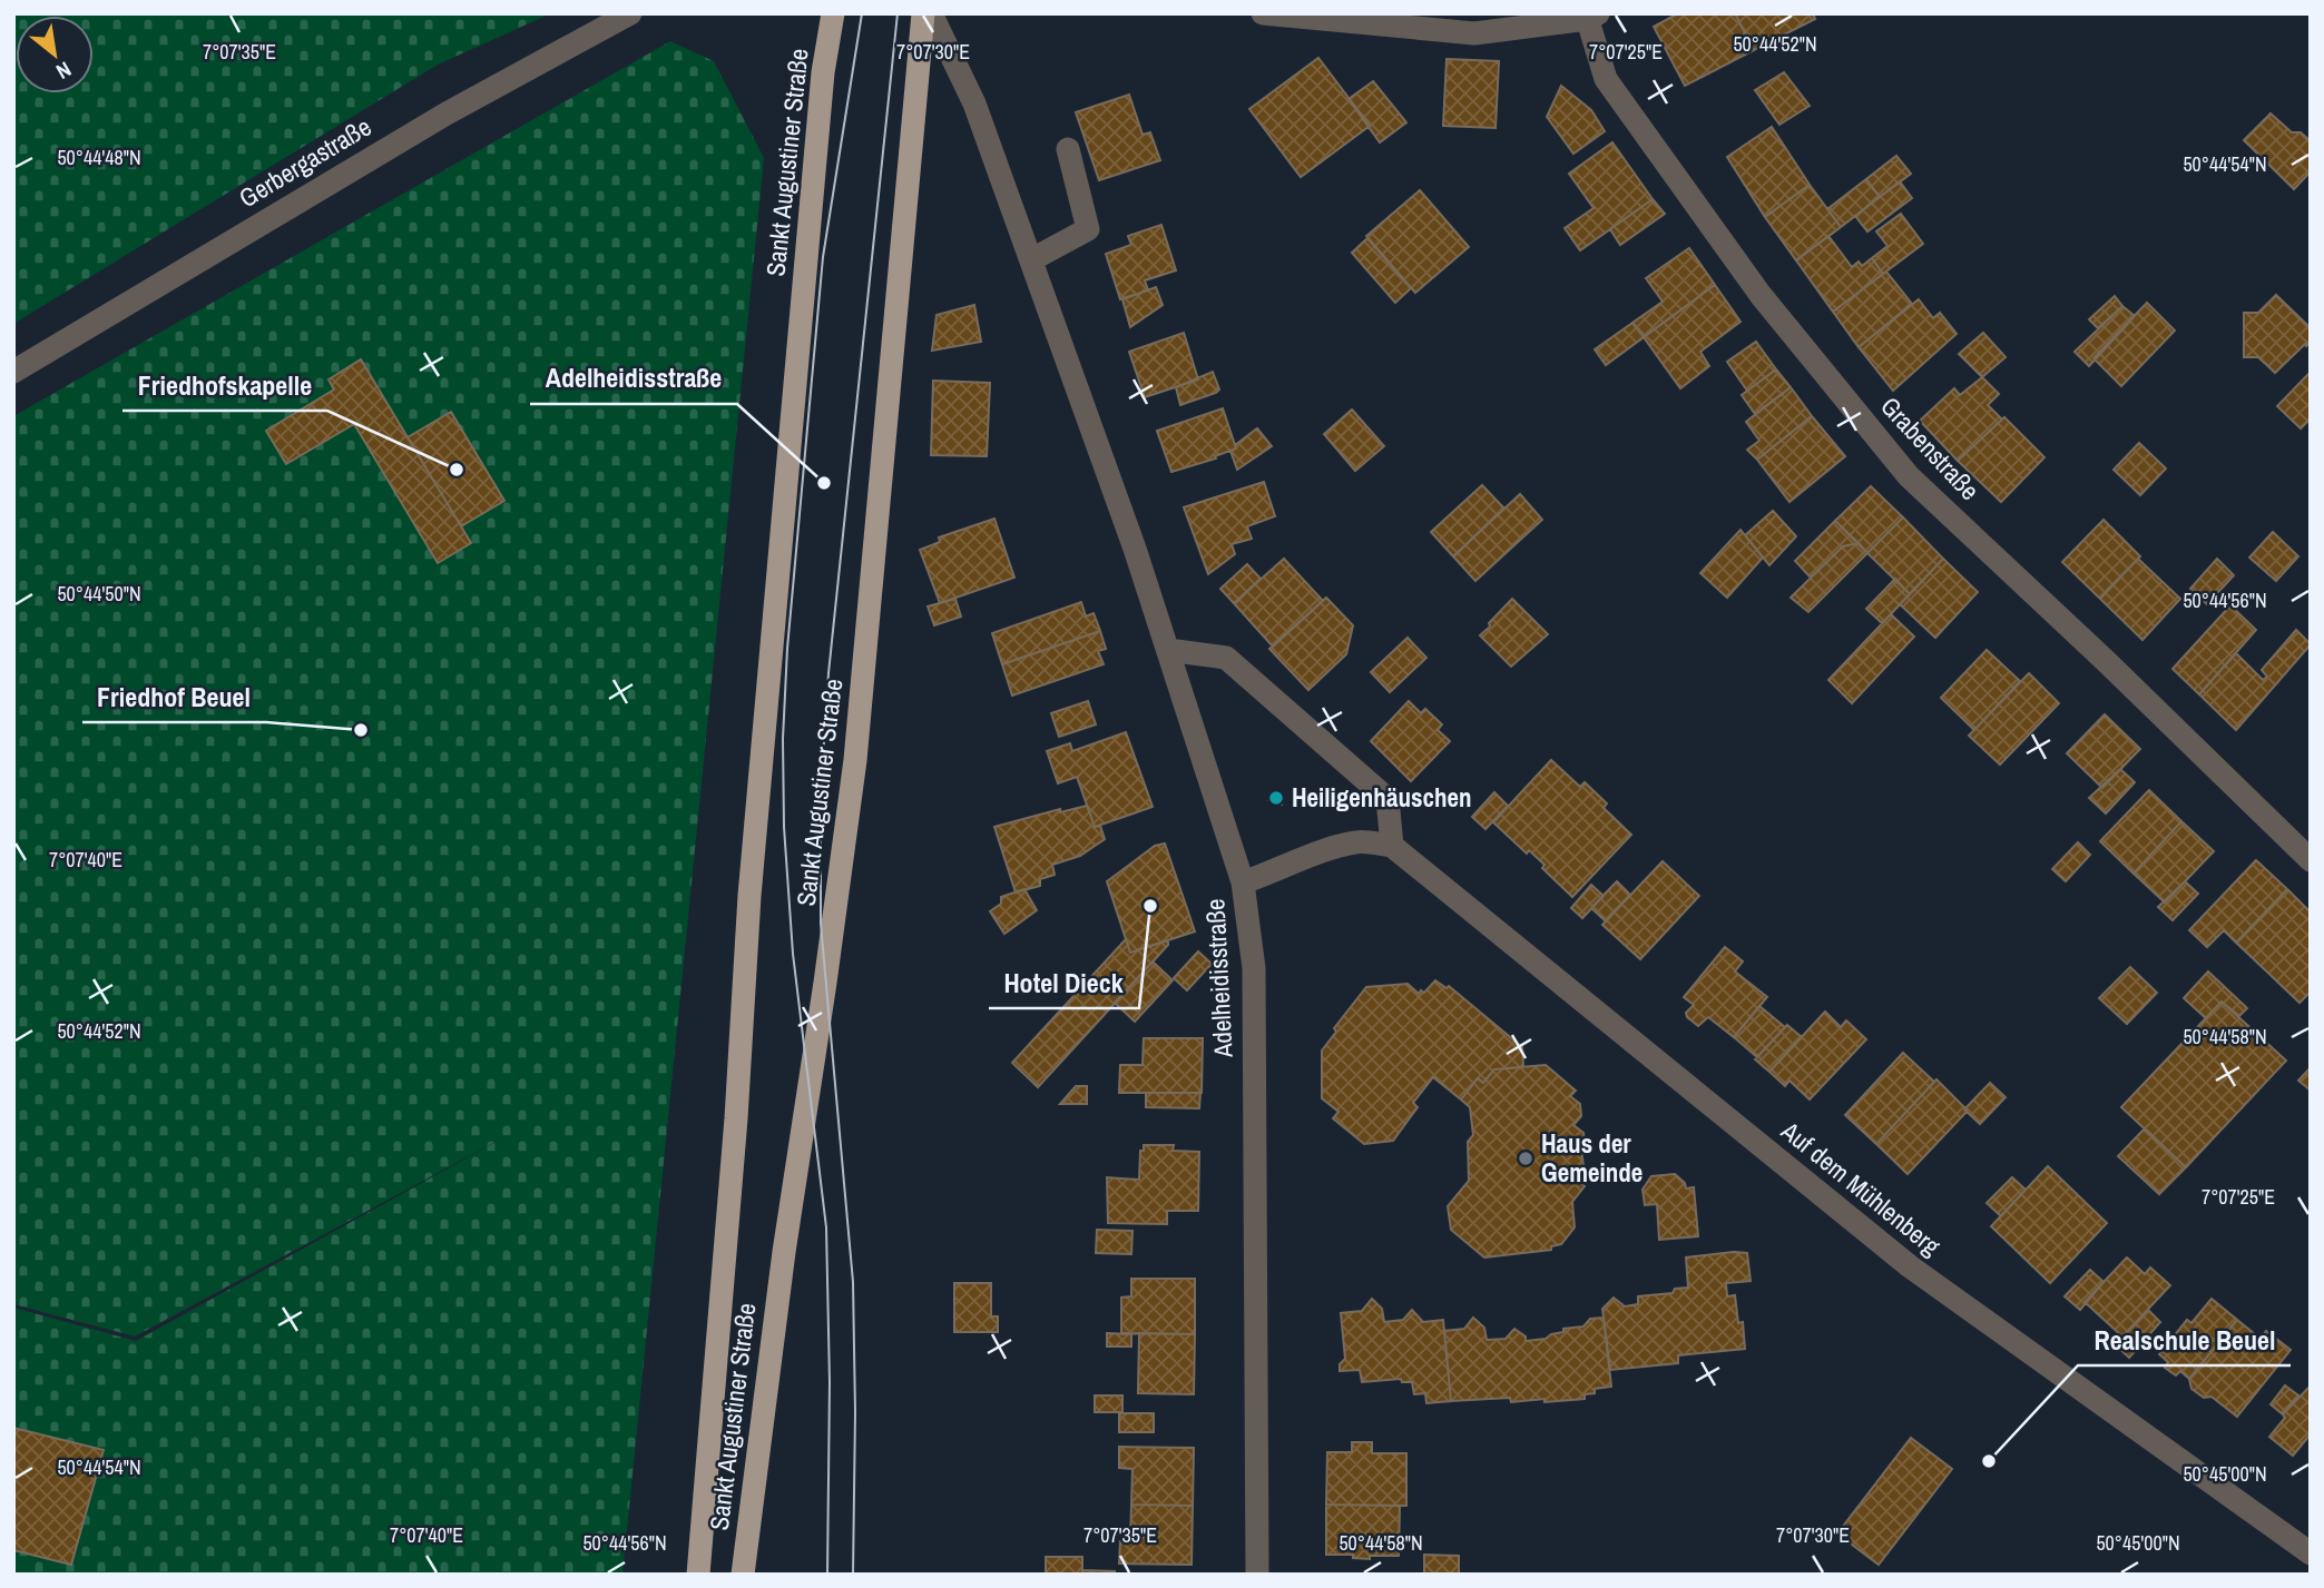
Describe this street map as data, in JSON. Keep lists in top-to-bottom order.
{
  "streets": {
    "main road": ["Sankt Augustiner Straße"],
    "street": [
      "Gerbergastraße",
      "Grabenstraße",
      "Adelheidisstraße",
      "Auf dem Mühlenberg"
    ]
  },
  "places": [
    "Friedhofskapelle",
    "Adelheidisstraße",
    "Friedhof Beuel",
    "Heiligenhäuschen",
    "Hotel Dieck",
    "Haus der Gemeinde",
    "Realschule Beuel"
  ],
  "north": "bottom right",
  "coordinates": [
    "50°44'52\"N",
    "7°07'25\"E",
    "7°07'35\"E",
    "7°07'30\"E",
    "50°44'48\"N",
    "50°44'54\"N",
    "50°44'50\"N",
    "50°44'56\"N",
    "7°07'40\"E",
    "50°44'58\"N",
    "50°45'00\"N"
  ]
}
